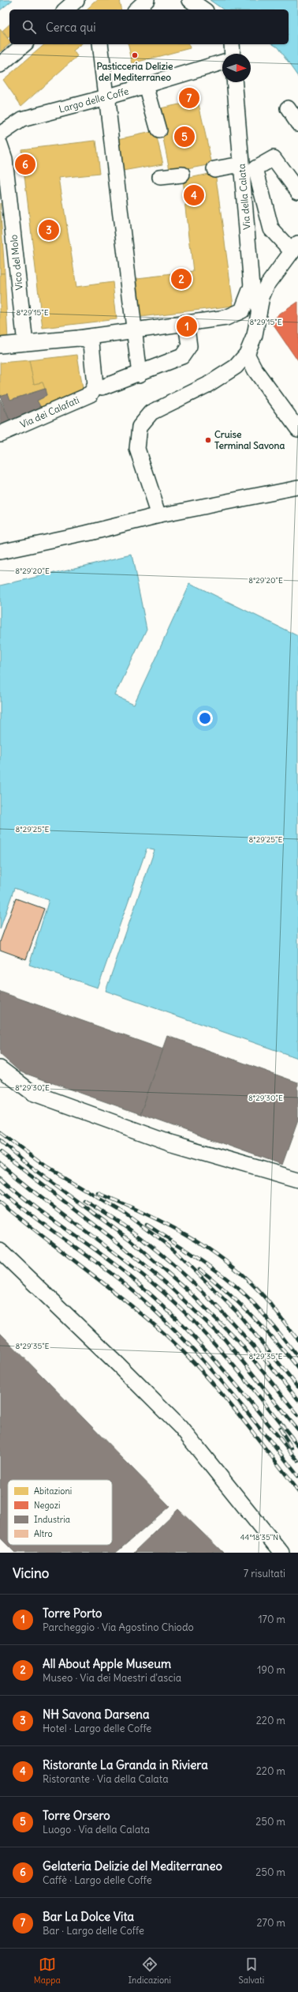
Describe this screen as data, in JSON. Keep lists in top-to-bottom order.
{
  "streets": {
    "street": [
      "Largo delle Coffe",
      "Via della Calata",
      "Vico del Molo",
      "Via dei Calafati"
    ]
  },
  "places": ["Pasticceria Delizie del Mediterraneo", "Cruise Terminal Savona"],
  "legend": [
    "Abitazioni",
    "Negozi",
    "Industria",
    "Altro"
  ],
  "north": "right",
  "page": {
    "search": "Cerca qui",
    "pins": [
      "7",
      "5",
      "6",
      "4",
      "3",
      "2",
      "1"
    ],
    "heading": ["Vicino", "7 risultati"],
    "list": [
      {
        "mark": "1",
        "name": "Torre Porto",
        "note": "Parcheggio · Via Agostino Chiodo",
        "value": "170 m"
      },
      {
        "mark": "2",
        "name": "All About Apple Museum",
        "note": "Museo · Via dei Maestri d'ascia",
        "value": "190 m"
      },
      {
        "mark": "3",
        "name": "NH Savona Darsena",
        "note": "Hotel · Largo delle Coffe",
        "value": "220 m"
      },
      {
        "mark": "4",
        "name": "Ristorante La Granda in Riviera",
        "note": "Ristorante · Via della Calata",
        "value": "220 m"
      },
      {
        "mark": "5",
        "name": "Torre Orsero",
        "note": "Luogo · Via della Calata",
        "value": "250 m"
      },
      {
        "mark": "6",
        "name": "Gelateria Delizie del Mediterraneo",
        "note": "Caffè · Largo delle Coffe",
        "value": "250 m"
      },
      {
        "mark": "7",
        "name": "Bar La Dolce Vita",
        "note": "Bar · Largo delle Coffe",
        "value": "270 m"
      }
    ],
    "nav": ["Mappa", "Indicazioni", "Salvati"]
  },
  "coordinates": [
    "8°29'15\"E",
    "8°29'20\"E",
    "8°29'25\"E",
    "8°29'30\"E",
    "8°29'35\"E",
    "44°18'35\"N"
  ]
}
